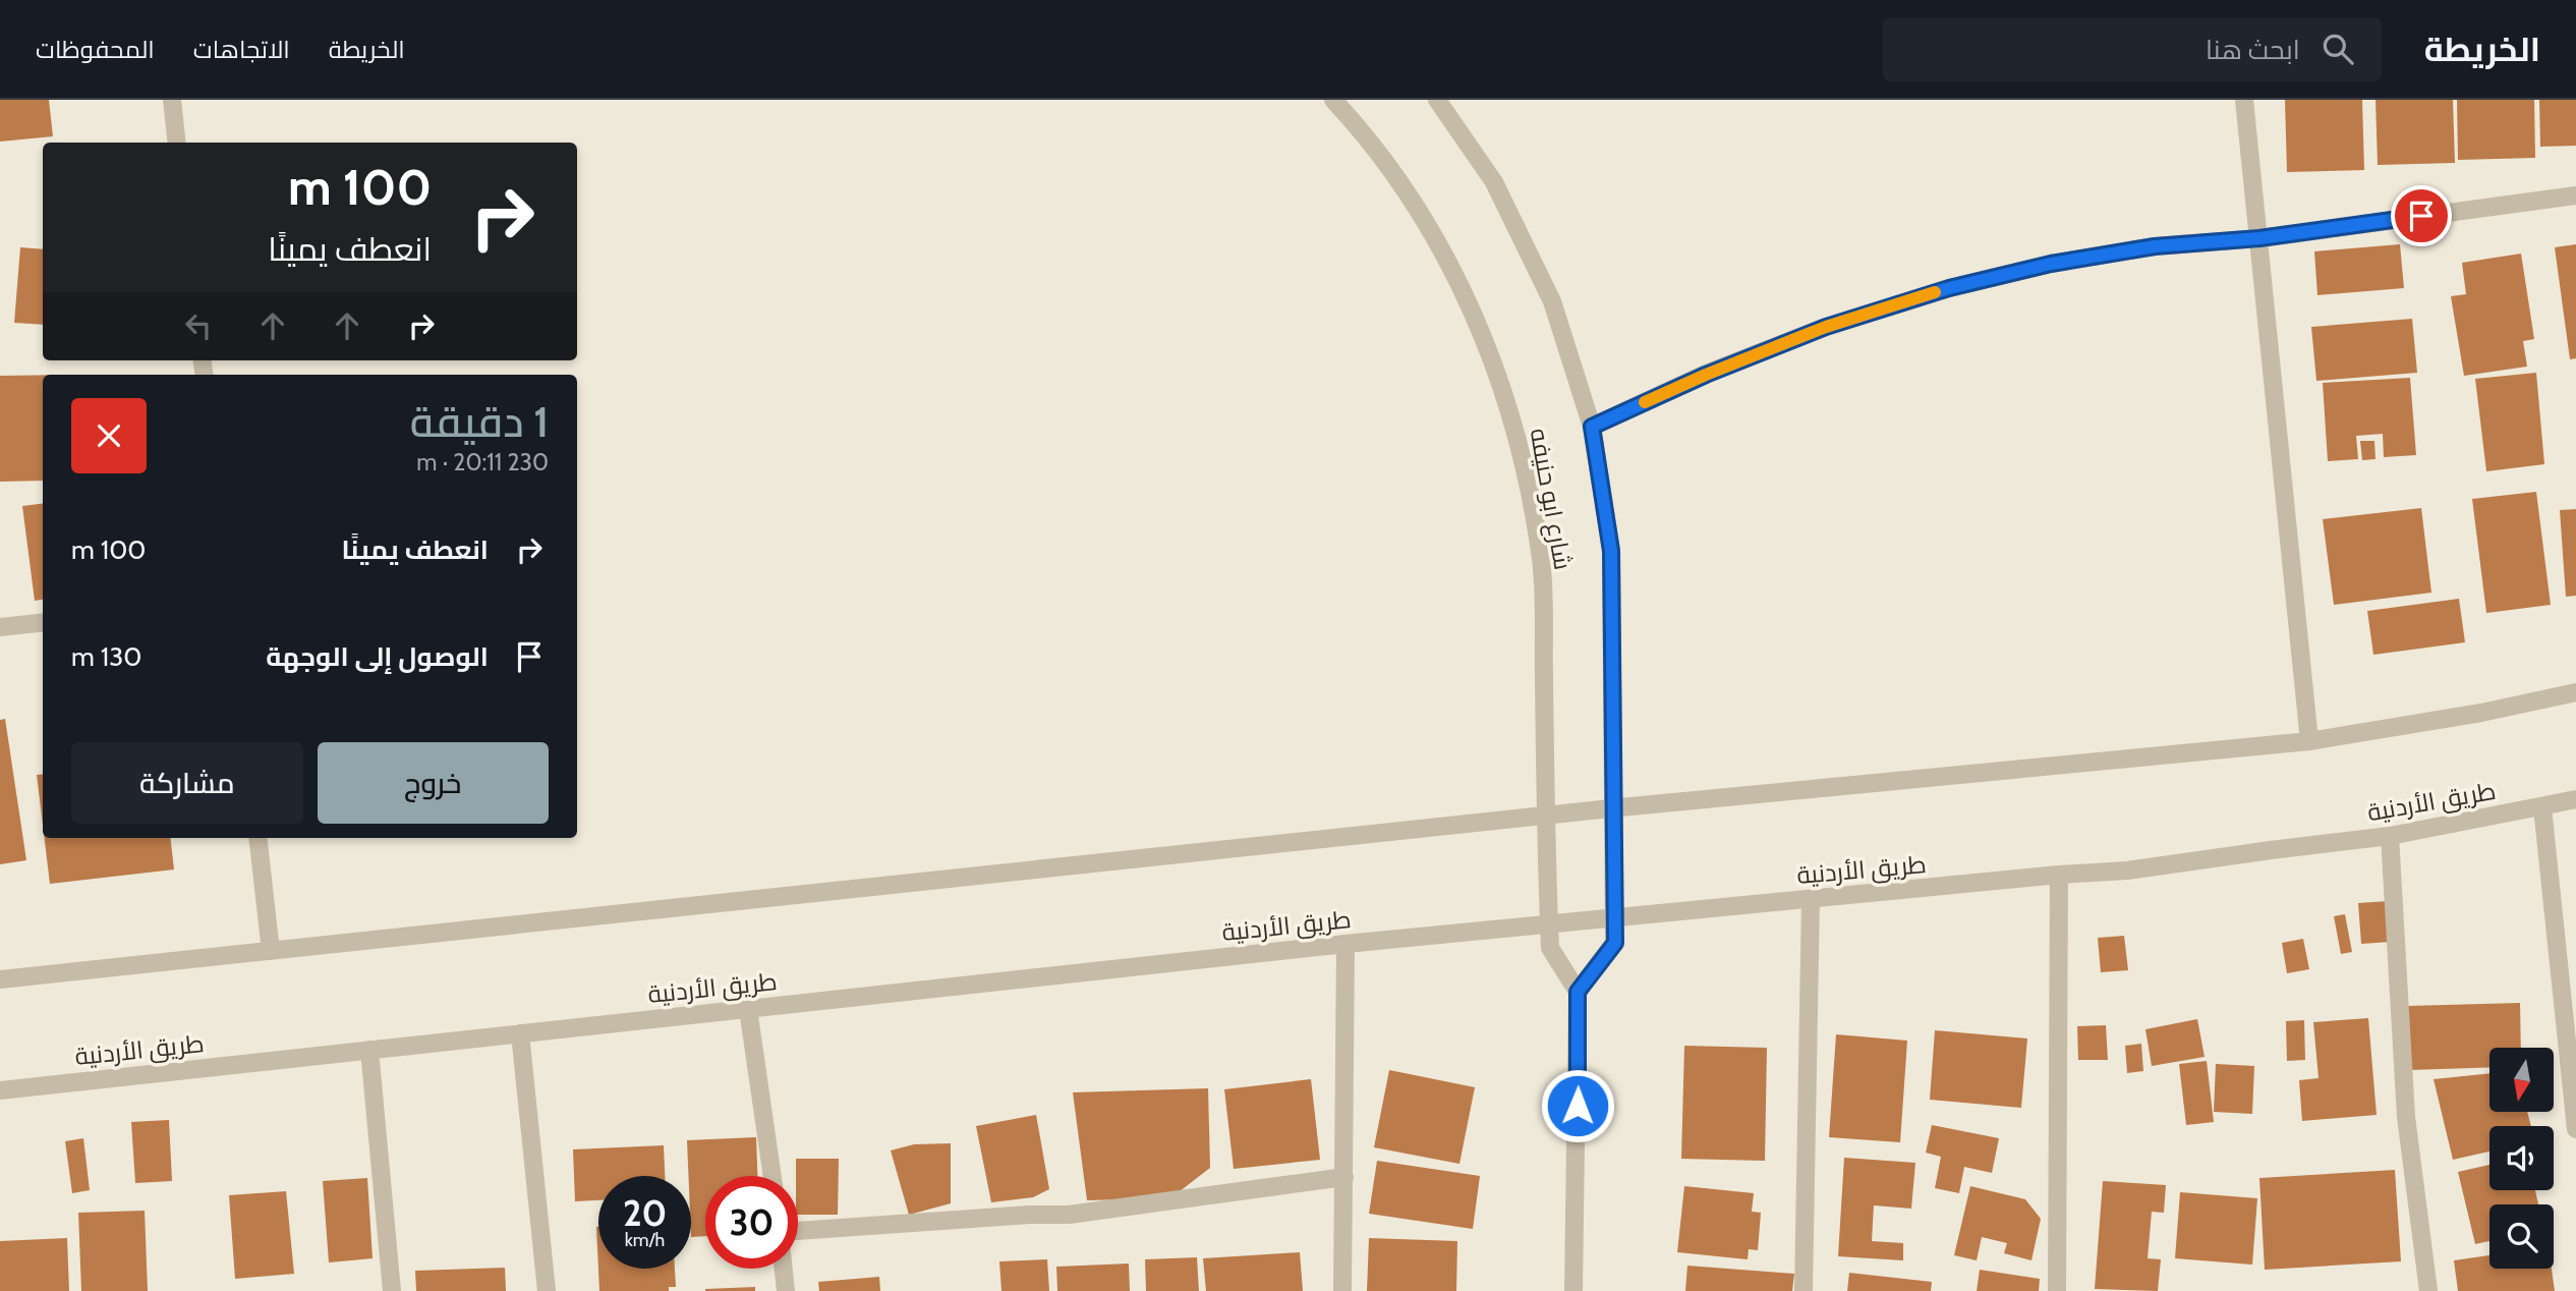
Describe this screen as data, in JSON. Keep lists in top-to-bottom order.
{
  "streets": {
    "street": ["شارع ابو حنيفه", "طريق الأردنية"]
  },
  "crossings": [
    ["شارع ابو حنيفه", "طريق الأردنية"]
  ],
  "north": "bottom",
  "page": {
    "header": "الخريطة",
    "search": "ابحث هنا",
    "nav": ["الخريطة", "الاتجاهات", "المحفوظات"],
    "turn": ["100 m", "انعطف يمينًا"],
    "heading": ["1 دقيقة", "230 m · 20:11"],
    "list": [
      {
        "name": "انعطف يمينًا",
        "value": "100 m"
      },
      {
        "name": "الوصول إلى الوجهة",
        "value": "130 m"
      }
    ],
    "buttons": ["خروج", "مشاركة"],
    "speed": "20 km/h",
    "limit": "30"
  }
}
